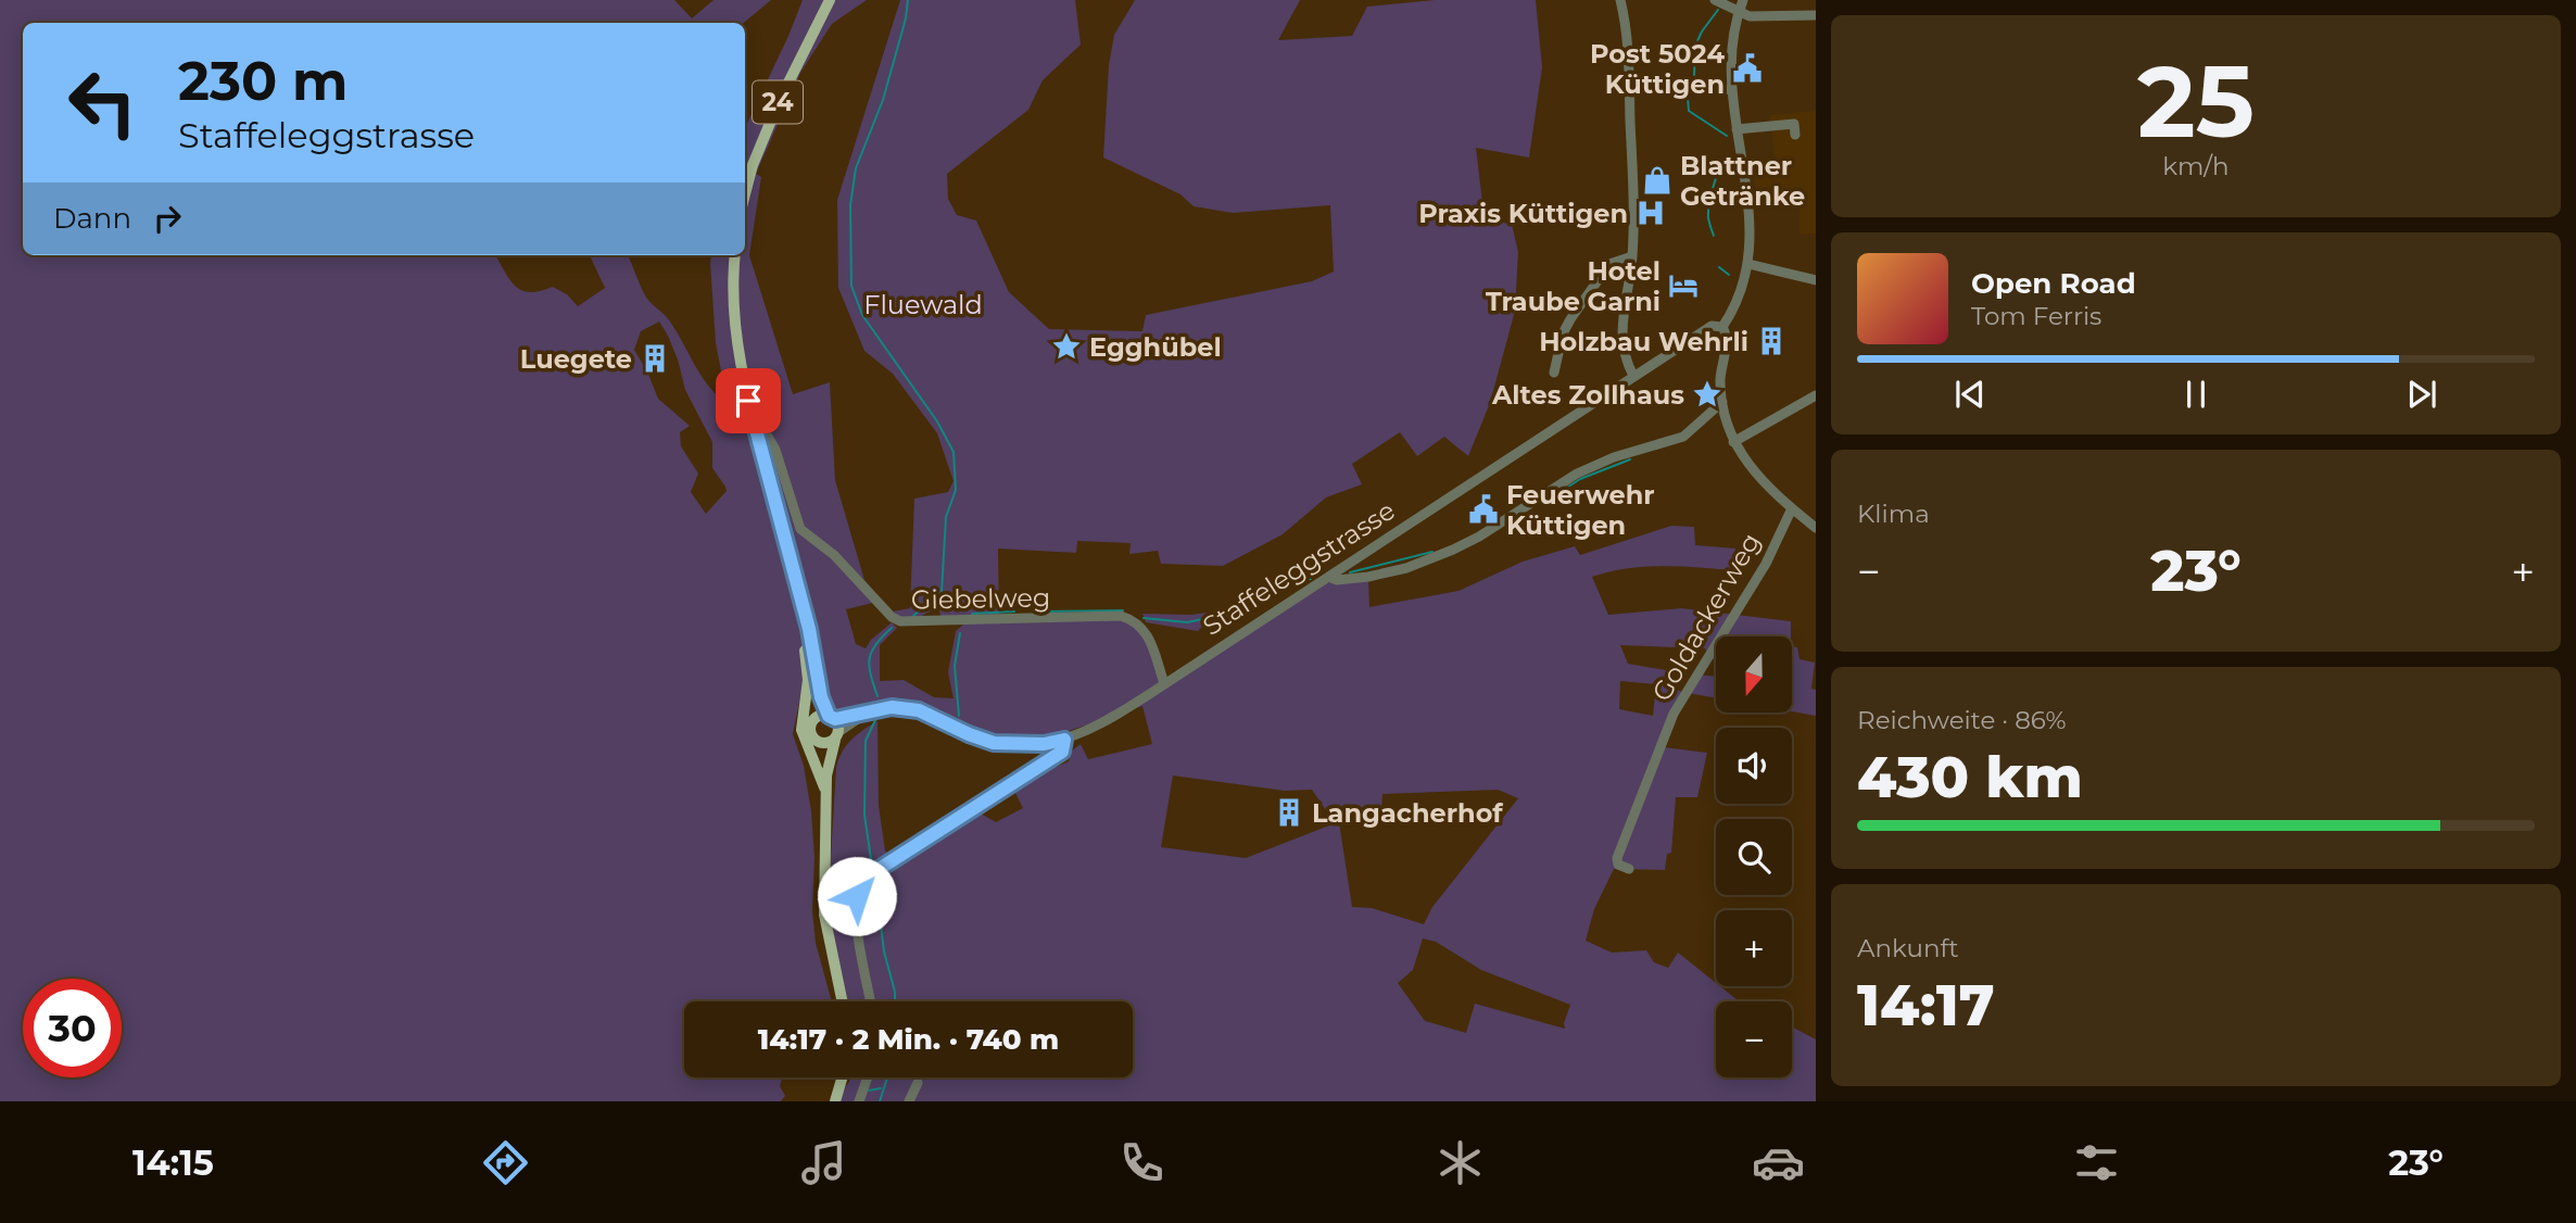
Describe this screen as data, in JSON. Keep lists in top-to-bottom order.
{
  "streets": {
    "main road": ["24"],
    "street": ["Staffeleggstrasse", "Giebelweg", "Goldackerweg"]
  },
  "crossings": [
    ["Staffeleggstrasse", "Giebelweg"]
  ],
  "parks": ["Fluewald"],
  "places": {
    "public building": ["Post 5024 Küttigen", "Feuerwehr Küttigen"],
    "shop": ["Blattner Getränke"],
    "hospital": ["Praxis Küttigen"],
    "hotel": ["Hotel Traube Garni"],
    "building": ["Holzbau Wehrli", "Luegete", "Langacherhof"],
    "place": ["Egghübel", "Altes Zollhaus"]
  },
  "north": "bottom",
  "page": {
    "tile": [
      ["25", "km/h"],
      "Klima",
      ["Reichweite · 86%", "430 km"],
      ["Ankunft", "14:17"]
    ],
    "turn": ["230 m", "Staffeleggstrasse"],
    "then": "Dann",
    "song": ["Open Road", "Tom Ferris"],
    "heat": ["−", "23°", "+"],
    "map_buttons": ["+", "−"],
    "limit": "30",
    "trip": "14:17 · 2 Min. · 740 m",
    "tabs": ["14:15", "23°"]
  }
}
